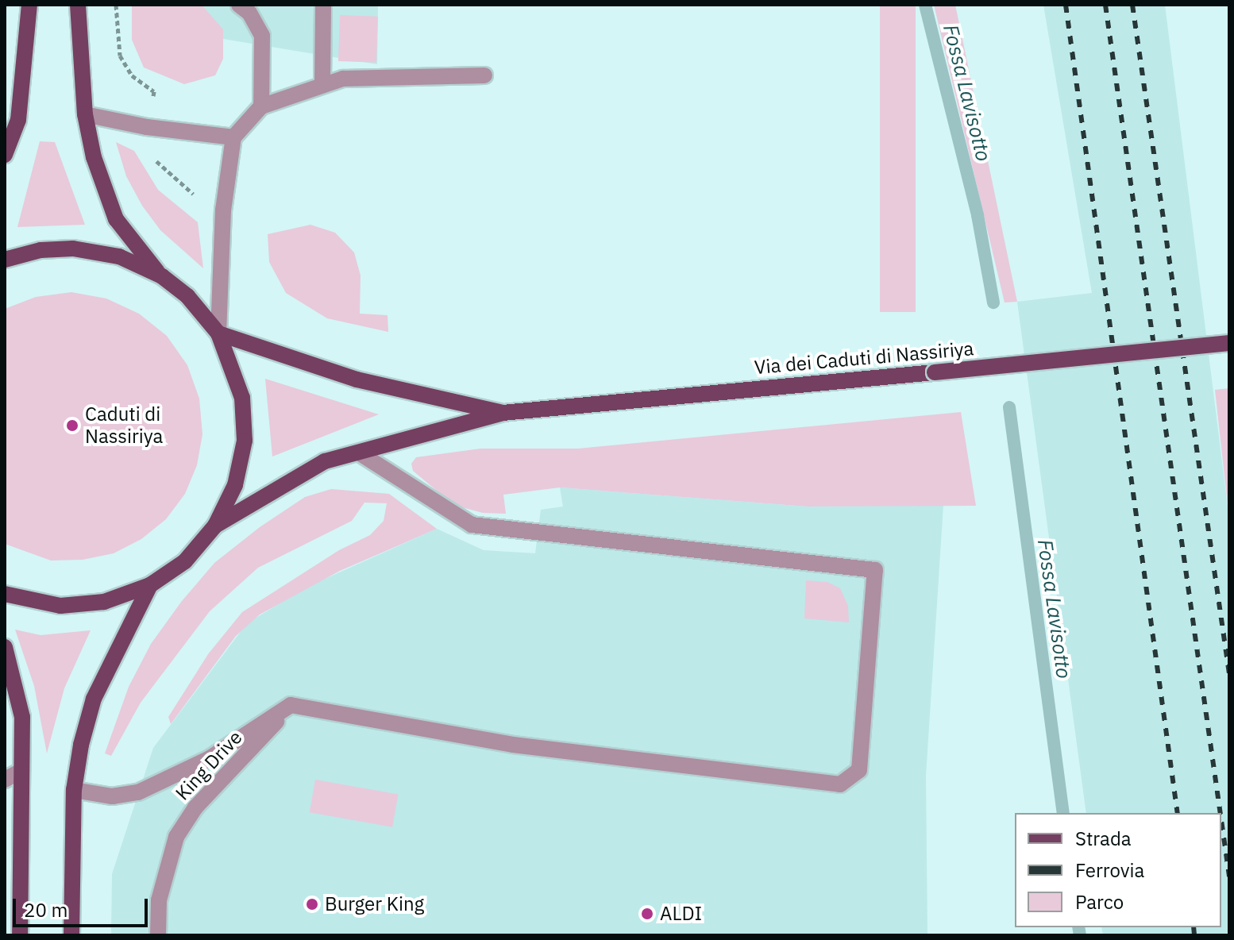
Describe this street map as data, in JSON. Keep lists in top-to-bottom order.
{
  "streets": {
    "main road": ["Via dei Caduti di Nassiriya"],
    "lane": ["King Drive"]
  },
  "water": ["Fossa Lavisotto"],
  "places": ["Caduti di Nassiriya", "Burger King", "ALDI"],
  "legend": ["Strada", "Ferrovia", "Parco"],
  "scale_bar": "20 m"
}
